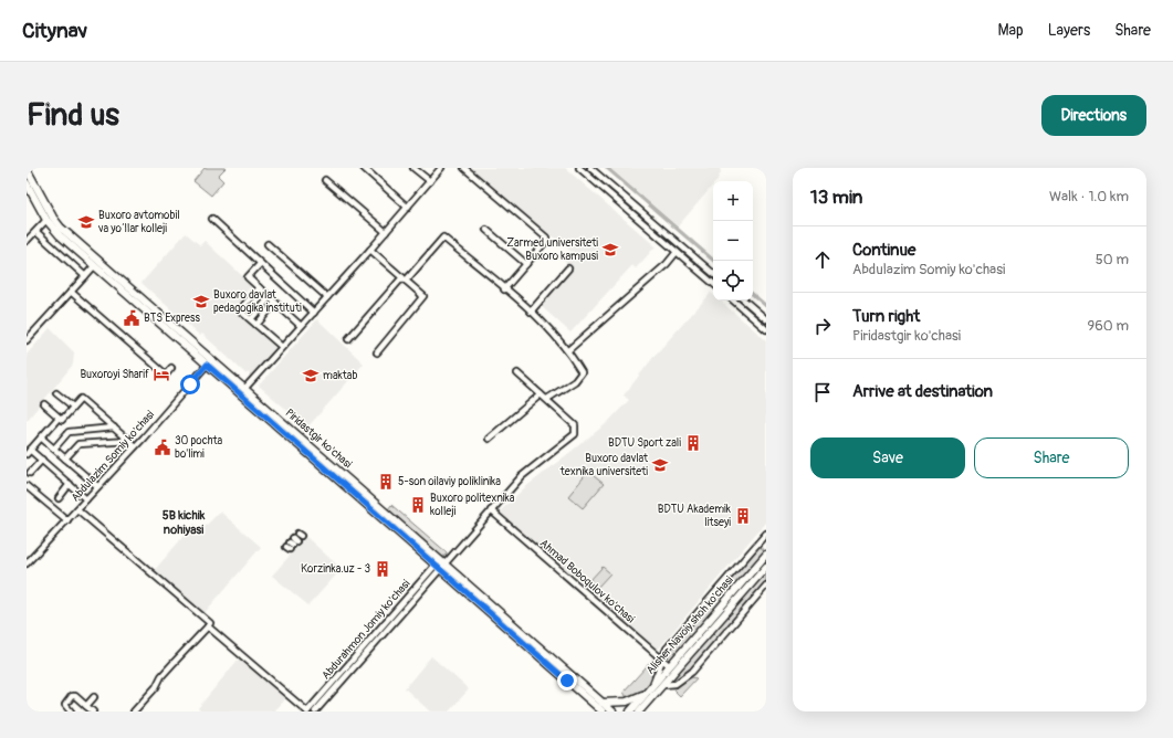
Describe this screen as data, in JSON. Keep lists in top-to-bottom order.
{
  "streets": {
    "main road": ["Piridastgir ko'chasi", "Alisher Navoiy shoh ko'chasi"],
    "street": ["Abdulazim Somiy ko'chasi", "Ahmad Boboqulov ko'chasi", "Abdurahmon Jomiy ko'chasi"]
  },
  "crossings": [
    ["Piridastgir ko'chasi", "Abdulazim Somiy ko'chasi"],
    ["Piridastgir ko'chasi", "Abdurahmon Jomiy ko'chasi"],
    ["Ahmad Boboqulov ko'chasi", "Alisher Navoiy shoh ko'chasi"]
  ],
  "districts": ["5B kichik nohiyasi"],
  "places": {
    "school or university": [
      "Buxoro avtomobil va yo‘llar kolleji",
      "Zarmed universiteti Buxoro kampusi",
      "Buxoro davlat pedagogika instituti",
      "maktab",
      "Buxoro davlat texnika universiteti"
    ],
    "public building": ["BTS Express", "30 pochta bo'limi"],
    "hotel": ["Buxoroyi Sharif"],
    "building": [
      "BDTU Sport zali",
      "5-son oilaviy poliklinika",
      "Buxoro politexnika kolleji",
      "BDTU Akademik litseyi",
      "Korzinka.uz - 3"
    ]
  },
  "page": {
    "header": "Citynav",
    "nav": ["Map", "Layers", "Share"],
    "buttons": [
      "Directions",
      ["Save", "Share"]
    ],
    "title": "Find us",
    "heading": ["13 min", "Walk · 1.0 km"],
    "map_buttons": ["+", "−"],
    "list": [
      ["Continue", "Abdulazim Somiy ko'chasi", "50 m"],
      ["Turn right", "Piridastgir ko'chasi", "960 m"],
      "Arrive at destination"
    ]
  }
}
